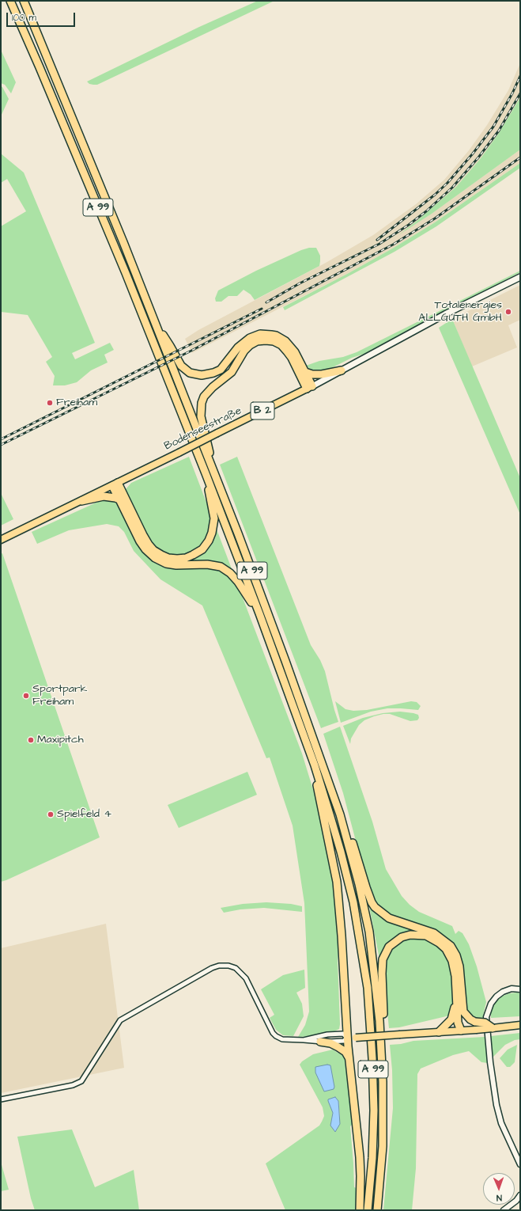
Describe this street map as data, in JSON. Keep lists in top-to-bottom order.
{
  "streets": {
    "highway": ["A 99"],
    "main road": ["B 2", "Bodenseestraße"]
  },
  "places": [
    "Totalenergies ALLGUTH GmbH",
    "Freiham",
    "Sportpark Freiham",
    "Maxipitch",
    "Spielfeld 4"
  ],
  "scale_bar": "100 m",
  "north": "bottom"
}
